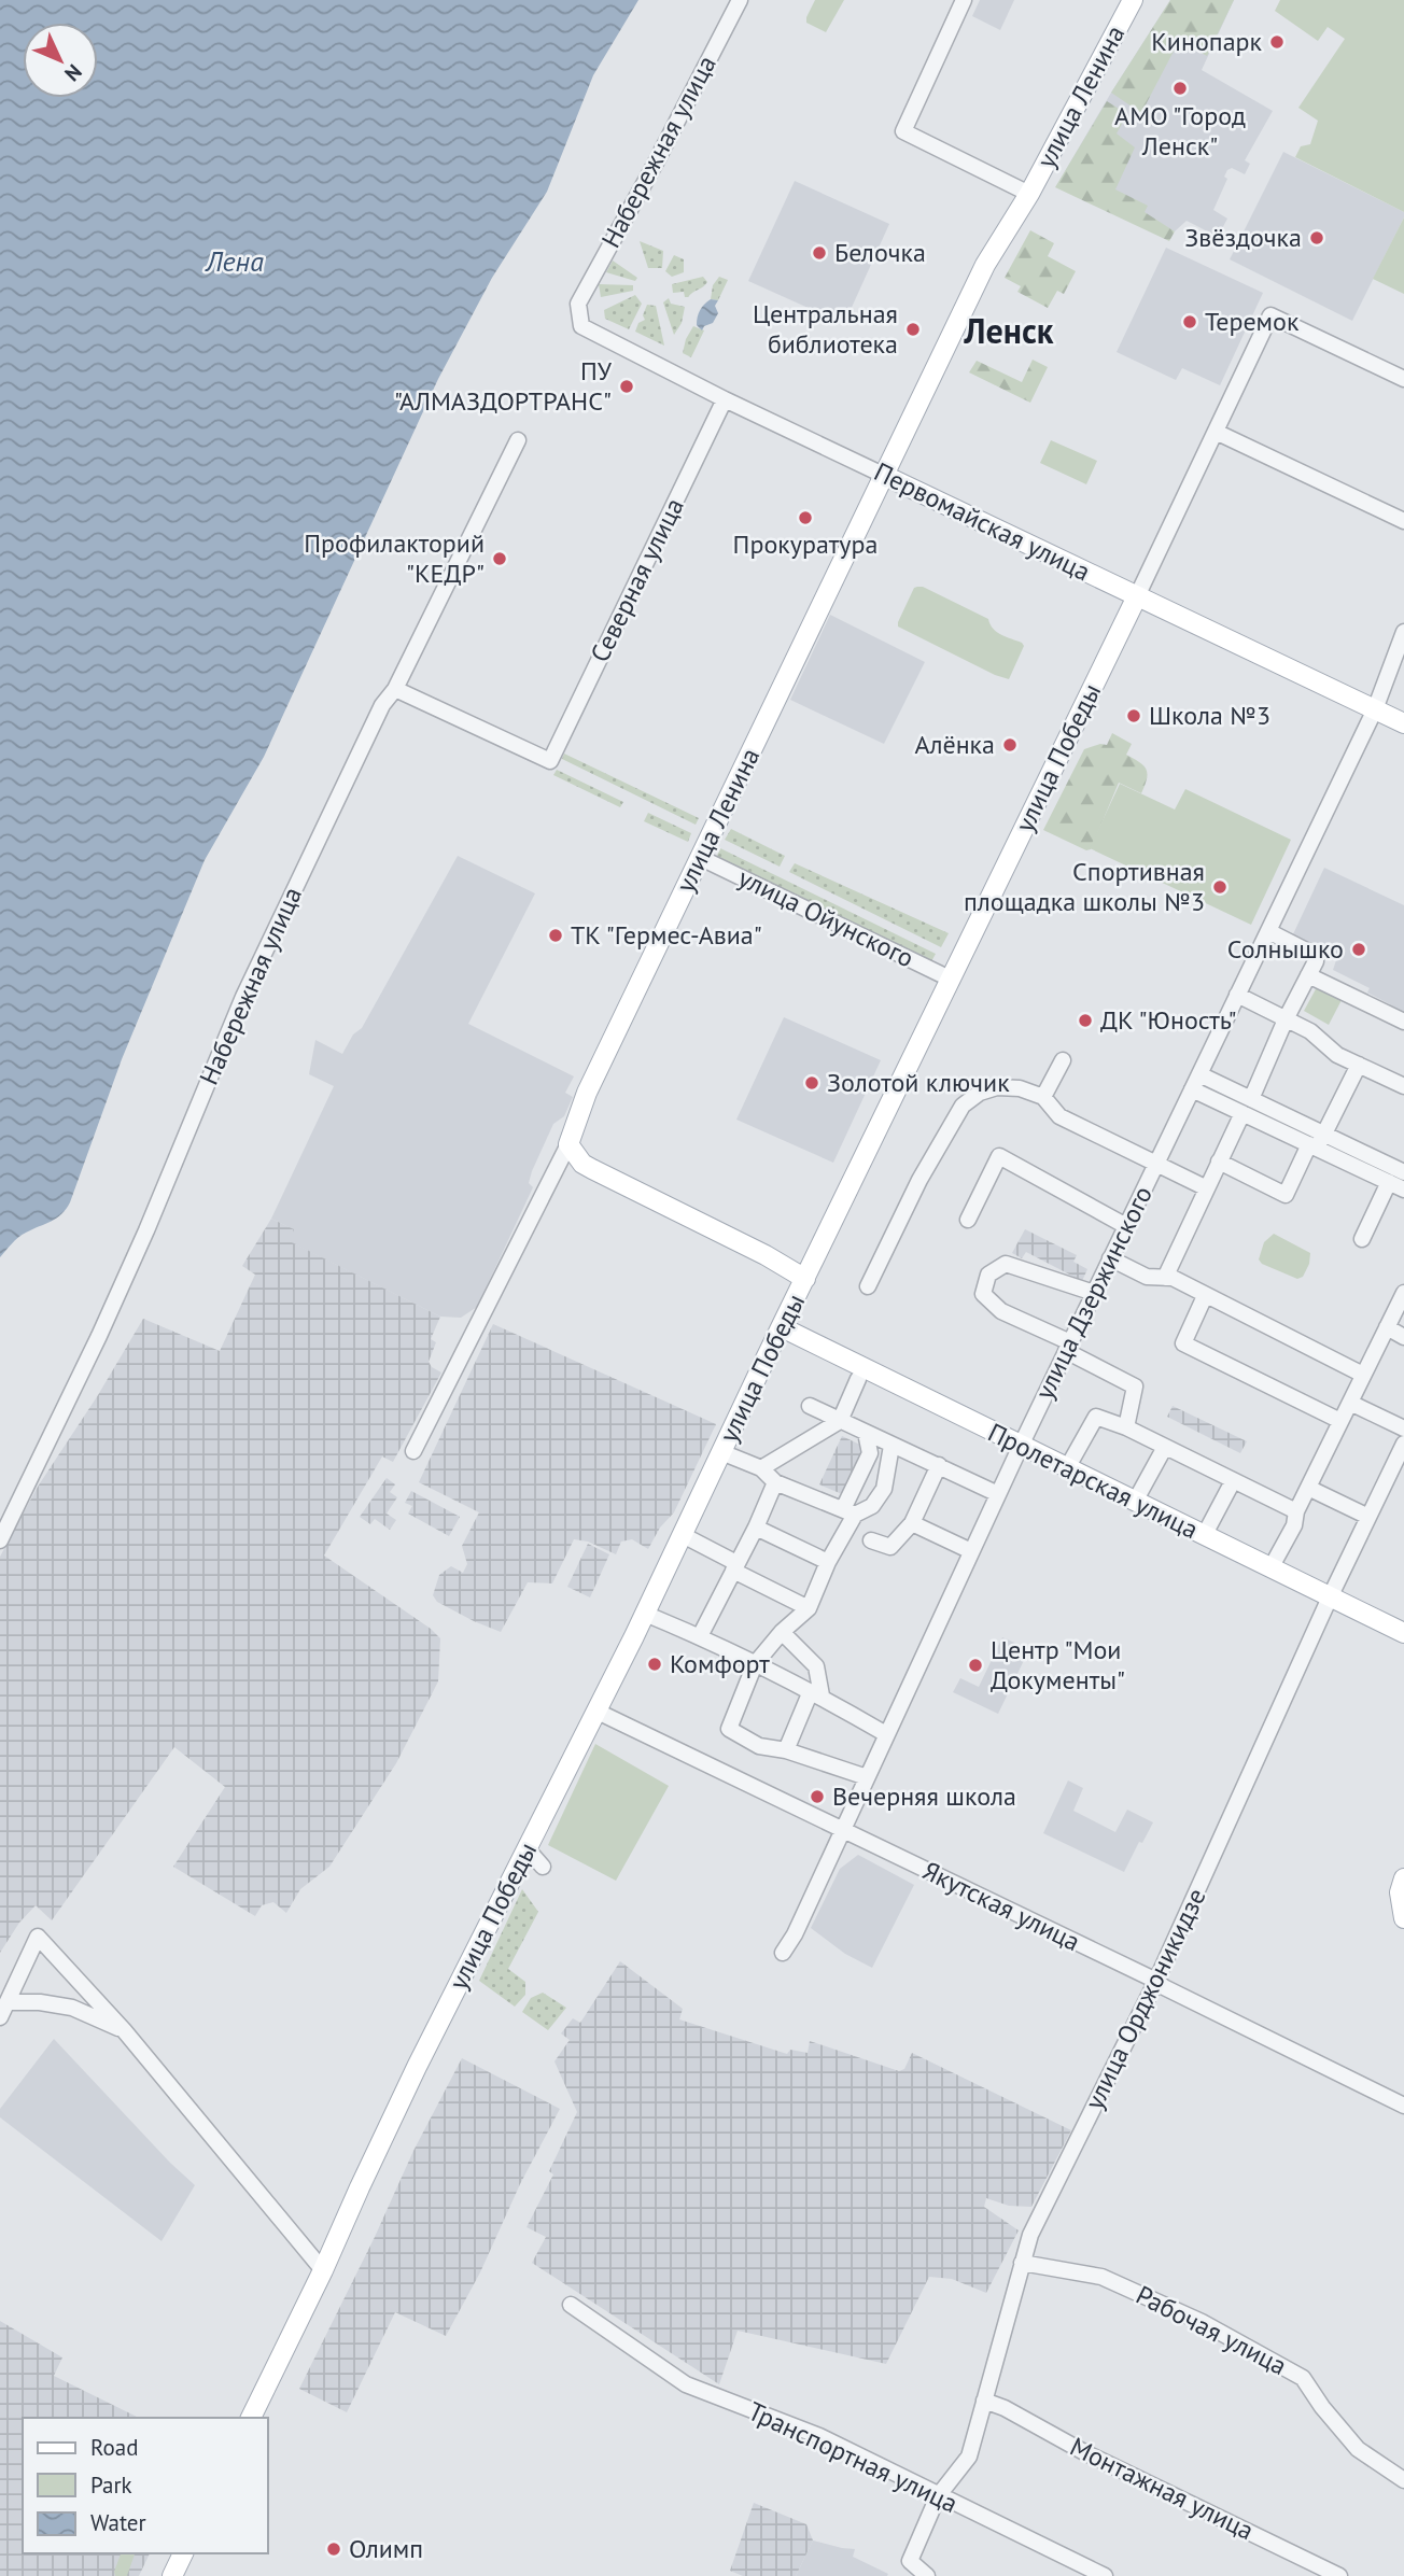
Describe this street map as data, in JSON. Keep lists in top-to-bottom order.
{
  "streets": {
    "main road": [
      "улица Ленина",
      "Первомайская улица",
      "улица Победы",
      "Пролетарская улица"
    ],
    "street": [
      "Набережная улица",
      "Северная улица",
      "улица Ойунского",
      "улица Дзержинского",
      "Якутская улица",
      "улица Орджоникидзе",
      "Рабочая улица",
      "Транспортная улица",
      "Монтажная улица"
    ]
  },
  "crossings": [
    ["улица Ленина", "Первомайская улица"],
    ["улица Ленина", "улица Ойунского"],
    ["Набережная улица", "Первомайская улица"],
    ["Набережная улица", "Северная улица"],
    ["Первомайская улица", "Северная улица"],
    ["Первомайская улица", "улица Победы"],
    ["Первомайская улица", "улица Дзержинского"],
    ["улица Победы", "улица Ойунского"],
    ["улица Победы", "Пролетарская улица"],
    ["улица Победы", "Якутская улица"],
    ["улица Дзержинского", "Пролетарская улица"],
    ["улица Дзержинского", "Якутская улица"],
    ["Пролетарская улица", "улица Орджоникидзе"],
    ["Якутская улица", "улица Орджоникидзе"],
    ["улица Орджоникидзе", "Рабочая улица"],
    ["улица Орджоникидзе", "Транспортная улица"],
    ["улица Орджоникидзе", "Монтажная улица"]
  ],
  "districts": ["Ленск"],
  "water": ["Лена"],
  "places": [
    "Кинопарк",
    "АМО \"Город Ленск\"",
    "Звёздочка",
    "Белочка",
    "Теремок",
    "Центральная библиотека",
    "ПУ \"АЛМАЗДОРТРАНС\"",
    "Прокуратура",
    "Профилакторий \"КЕДР\"",
    "Школа №3",
    "Алёнка",
    "Спортивная площадка школы №3",
    "ТК \"Гермес-Авиа\"",
    "Солнышко",
    "ДК \"Юность\"",
    "Золотой ключик",
    "Комфорт",
    "Центр \"Мои Документы\"",
    "Вечерняя школа",
    "Олимп"
  ],
  "legend": ["Road", "Park", "Water"],
  "north": "bottom right"
}
